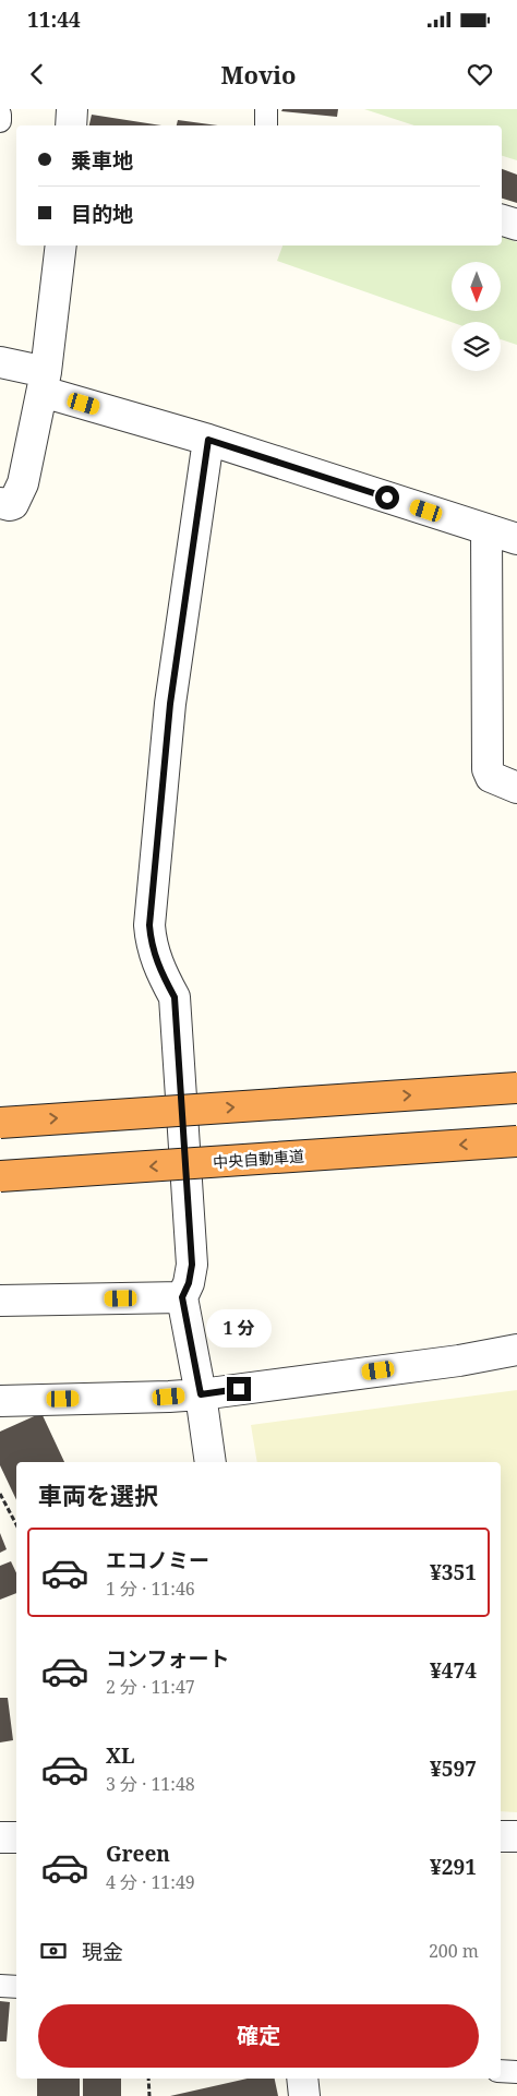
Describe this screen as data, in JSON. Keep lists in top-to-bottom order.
{
  "streets": {
    "highway": ["中央自動車道"]
  },
  "north": "bottom",
  "page": {
    "status": "11:44",
    "header": "Movio",
    "banner": ["乗車地", "目的地"],
    "bubble": "1 分",
    "heading": "車両を選択",
    "list": [
      {
        "name": "エコノミー",
        "note": "1 分 · 11:46",
        "value": "¥351"
      },
      {
        "name": "コンフォート",
        "note": "2 分 · 11:47",
        "value": "¥474"
      },
      {
        "name": "XL",
        "note": "3 分 · 11:48",
        "value": "¥597"
      },
      {
        "name": "Green",
        "note": "4 分 · 11:49",
        "value": "¥291"
      }
    ],
    "pay": ["現金", "200 m"],
    "buttons": "確定"
  }
}
